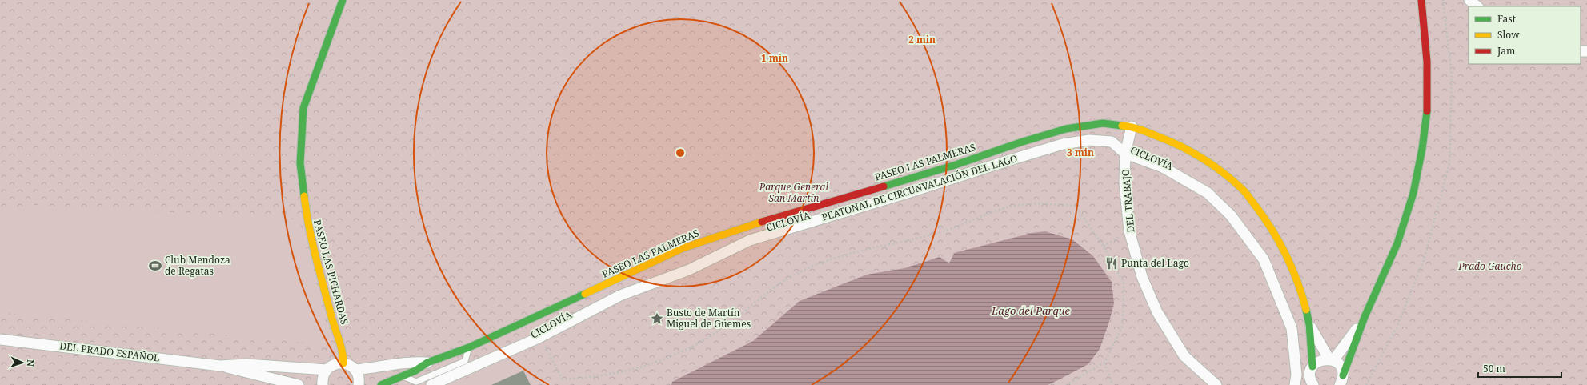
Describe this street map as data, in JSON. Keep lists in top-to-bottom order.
{
  "streets": {
    "street": [
      "PASEO LAS PALMERAS",
      "PEATONAL DE CIRCUNVALACIÓN DEL LAGO",
      "DEL TRABAJO",
      "PASEO LAS PICHARDAS",
      "DEL PRADO ESPAÑOL"
    ]
  },
  "crossings": [
    ["PASEO LAS PALMERAS", "DEL TRABAJO"],
    ["PEATONAL DE CIRCUNVALACIÓN DEL LAGO", "DEL TRABAJO"]
  ],
  "water": ["Lago del Parque"],
  "parks": ["Parque General San Martín", "Prado Gaucho"],
  "places": {
    "restaurant": ["Punta del Lago"],
    "sports": ["Club Mendoza de Regatas"],
    "place": ["Busto de Martín Miguel de Güemes"]
  },
  "legend": ["Fast", "Slow", "Jam"],
  "scale_bar": "50 m",
  "north": "right",
  "rings": ["2 min", "1 min", "3 min"]
}
